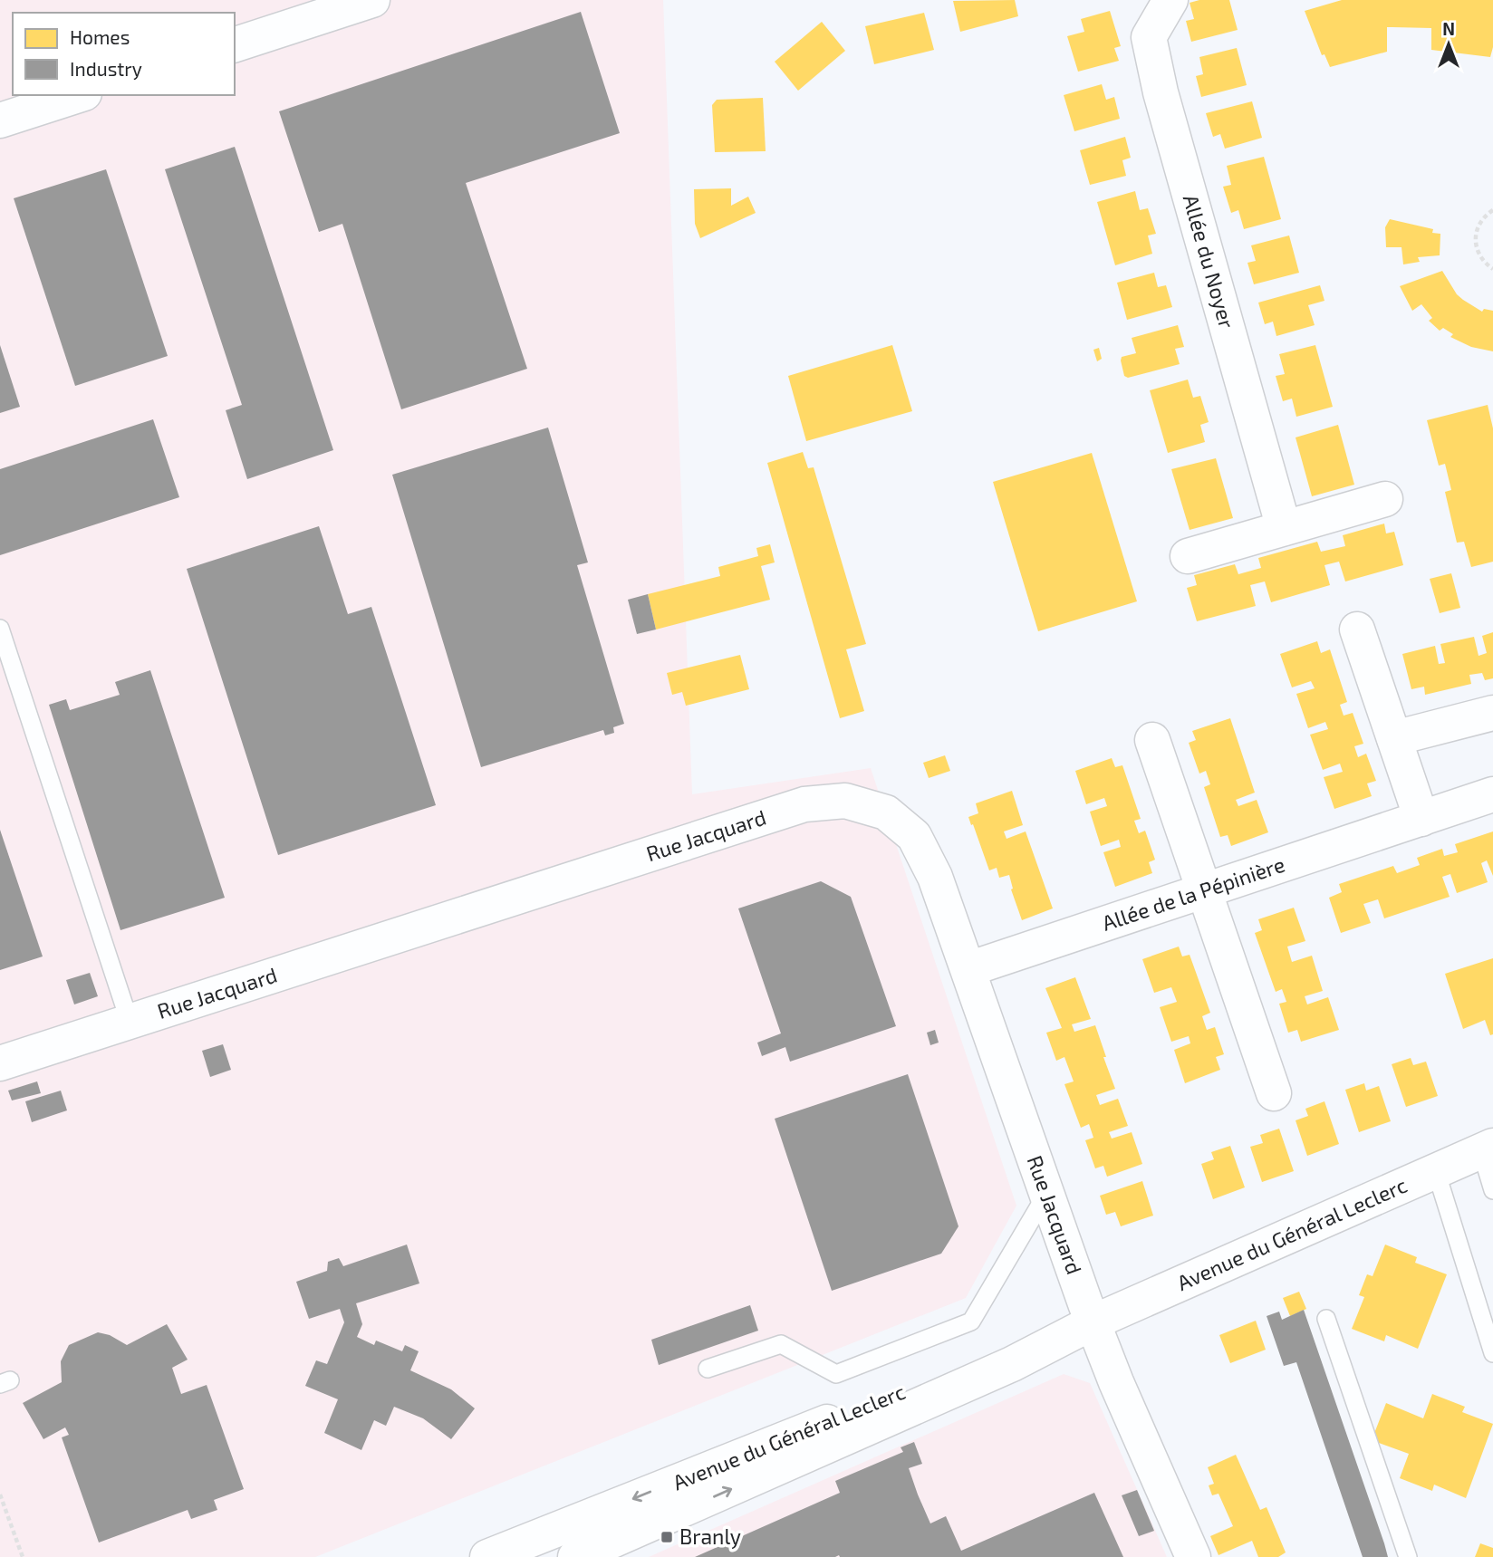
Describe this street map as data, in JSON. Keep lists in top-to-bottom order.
{
  "streets": {
    "street": [
      "Allée du Noyer",
      "Rue Jacquard",
      "Allée de la Pépinière",
      "Avenue du Général Leclerc"
    ]
  },
  "crossings": [
    ["Rue Jacquard", "Allée de la Pépinière"],
    ["Rue Jacquard", "Avenue du Général Leclerc"]
  ],
  "places": {
    "transit": ["Branly"]
  },
  "legend": ["Homes", "Industry"],
  "north": "top"
}
